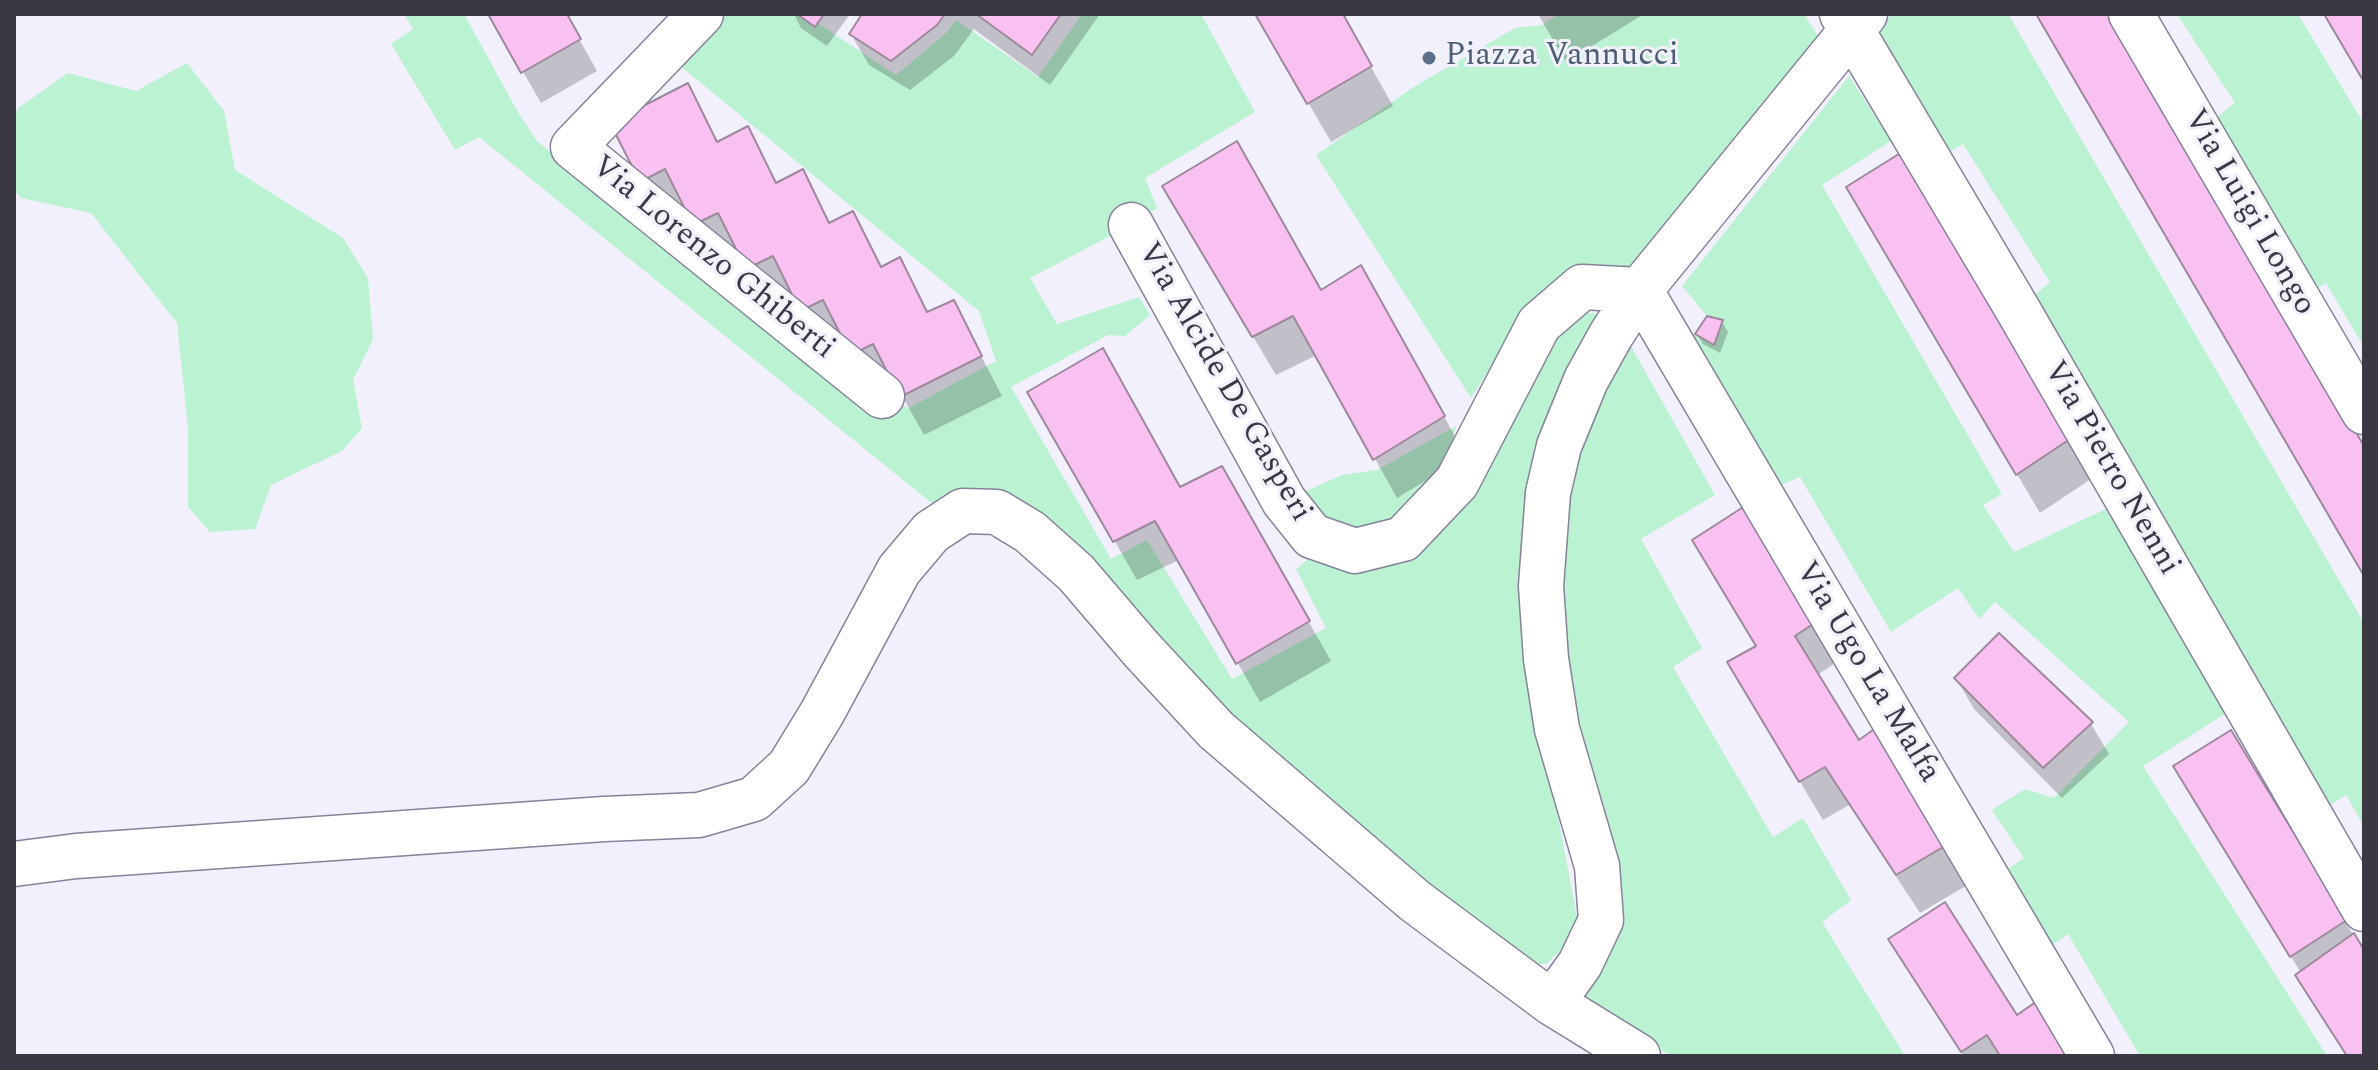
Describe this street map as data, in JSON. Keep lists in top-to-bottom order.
{
  "streets": {
    "street": [
      "Via Luigi Longo",
      "Via Lorenzo Ghiberti",
      "Via Alcide De Gasperi",
      "Via Pietro Nenni",
      "Via Ugo La Malfa"
    ]
  },
  "crossings": [
    ["Via Alcide De Gasperi", "Via Ugo La Malfa"]
  ],
  "places": ["Piazza Vannucci"]
}
